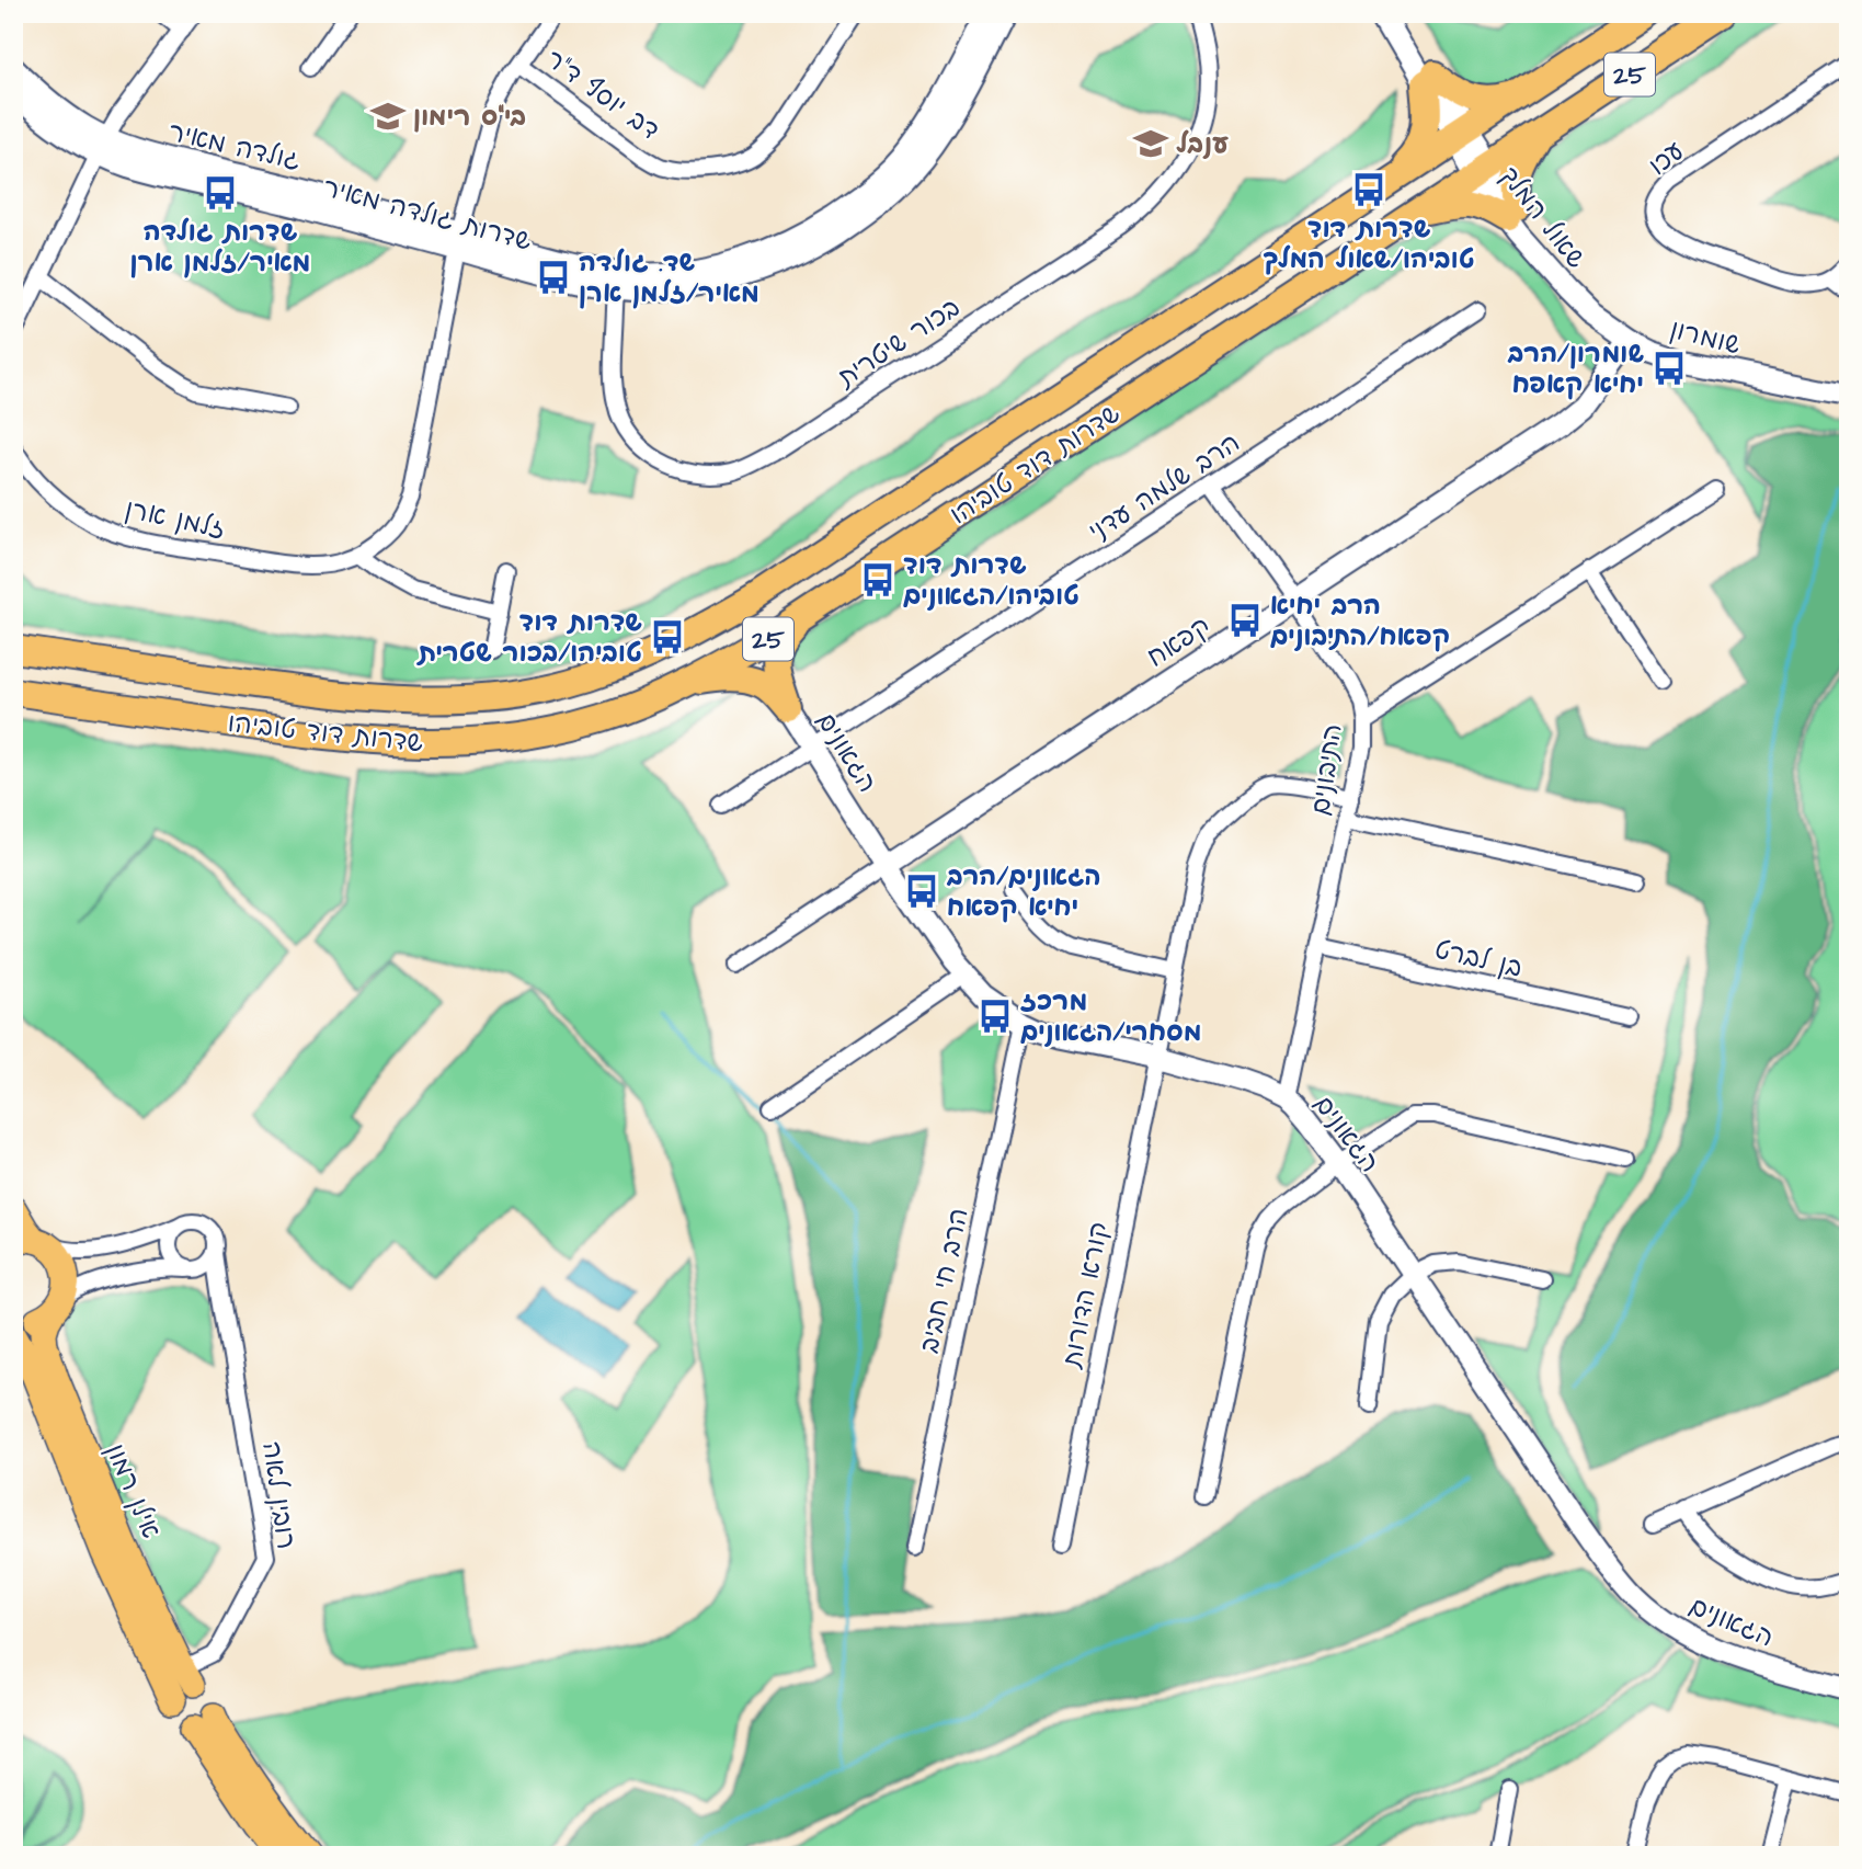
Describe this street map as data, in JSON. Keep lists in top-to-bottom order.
{
  "streets": {
    "highway": ["25", "שדרות דוד טוביהו"],
    "main road": ["אילן רמון"],
    "street": [
      "דב יוסף ד\"ר",
      "עכו",
      "שדרות גולדה מאיר",
      "שאול המלך",
      "שומרון",
      "בכור שיטרית",
      "הרב שלמה עדני",
      "זלמן ארן",
      "קפאח",
      "הגאונים",
      "התיבונים",
      "בן לברט",
      "הרב חי חביב",
      "קורא הדורות",
      "רובין לאה"
    ]
  },
  "crossings": [
    ["דב יוסף ד\"ר", "זלמן ארן"],
    ["שדרות גולדה מאיר", "בכור שיטרית"],
    ["שדרות גולדה מאיר", "זלמן ארן"],
    ["שאול המלך", "שומרון"],
    ["שאול המלך", "שדרות דוד טוביהו"],
    ["שומרון", "קפאח"],
    ["הרב שלמה עדני", "הגאונים"],
    ["הרב שלמה עדני", "התיבונים"],
    ["קפאח", "הגאונים"],
    ["קפאח", "התיבונים"],
    ["הגאונים", "התיבונים"],
    ["הגאונים", "הרב חי חביב"],
    ["הגאונים", "קורא הדורות"],
    ["התיבונים", "בן לברט"],
    ["התיבונים", "קורא הדורות"],
    ["אילן רמון", "רובין לאה"]
  ],
  "places": {
    "school or university": ["בי\"ס רימון", "ענבל"],
    "bus stop": [
      "שדרות דוד טוביהו/שאול המלך",
      "שדרות גולדה מאיר/זלמן ארן",
      "שד. גולדה מאיר/זלמן ארן",
      "שומרון/הרב יחיא קאפח",
      "שדרות דוד טוביהו/הגאונים",
      "הרב יחיא קפאח/התיבונים",
      "שדרות דוד טוביהו/בכור שטרית",
      "הגאונים/הרב יחיא קפאח",
      "מרכז מסחרי/הגאונים"
    ]
  }
}
